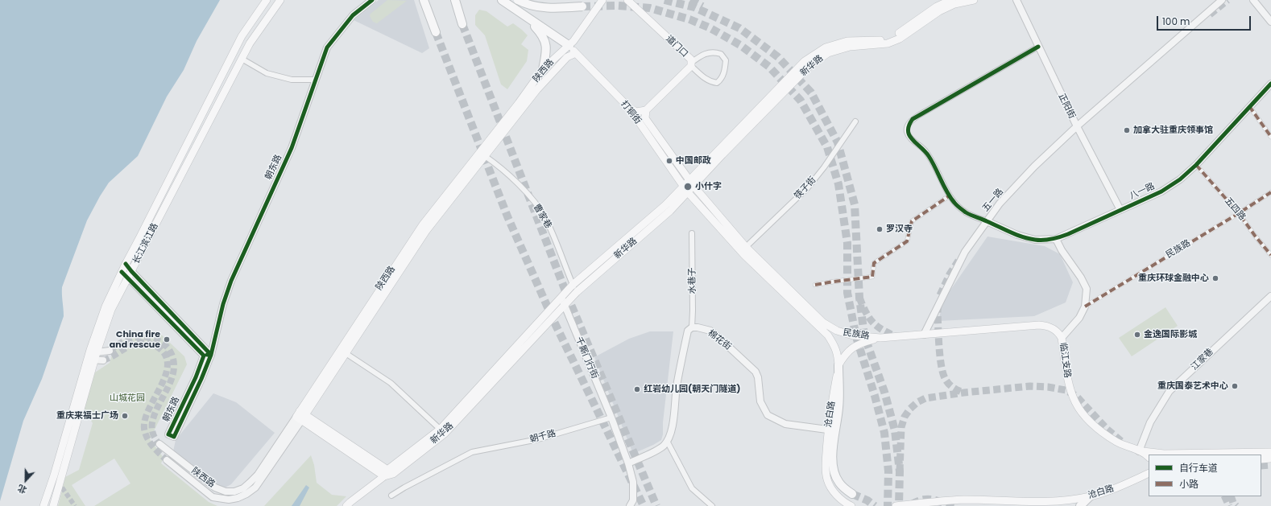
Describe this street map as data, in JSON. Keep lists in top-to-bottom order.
{
  "streets": {
    "main road": [
      "道门口",
      "新华路",
      "陕西路",
      "打铜街",
      "长江滨江路",
      "民族路",
      "临江支路",
      "沧白路"
    ],
    "street": [
      "正阳街",
      "朝东路",
      "筷子街",
      "八一路",
      "五一路",
      "五四路",
      "曹家巷",
      "水巷子",
      "棉花街",
      "千厮门行街",
      "江家巷",
      "朝千路"
    ]
  },
  "crossings": [
    ["道门口", "打铜街"],
    ["新华路", "打铜街"],
    ["新华路", "曹家巷"],
    ["新华路", "民族路"],
    ["新华路", "千厮门行街"],
    ["陕西路", "打铜街"],
    ["陕西路", "曹家巷"],
    ["正阳街", "八一路"],
    ["正阳街", "五一路"],
    ["打铜街", "民族路"],
    ["筷子街", "民族路"],
    ["八一路", "五一路"],
    ["八一路", "五四路"],
    ["八一路", "临江支路"],
    ["五一路", "民族路"],
    ["五四路", "民族路"],
    ["民族路", "临江支路"],
    ["民族路", "沧白路"],
    ["水巷子", "棉花街"],
    ["棉花街", "沧白路"],
    ["千厮门行街", "朝千路"],
    ["江家巷", "临江支路"]
  ],
  "parks": ["山城花园"],
  "places": [
    "加拿大驻重庆领事馆",
    "中国邮政",
    "小什字",
    "罗汉寺",
    "重庆环球金融中心",
    "金逸国际影城",
    "China fire and rescue",
    "重庆国泰艺术中心",
    "红岩幼儿园(朝天门隧道)",
    "重庆来福士广场"
  ],
  "legend": ["自行车道", "小路"],
  "scale_bar": "100 m",
  "north": "bottom"
}
